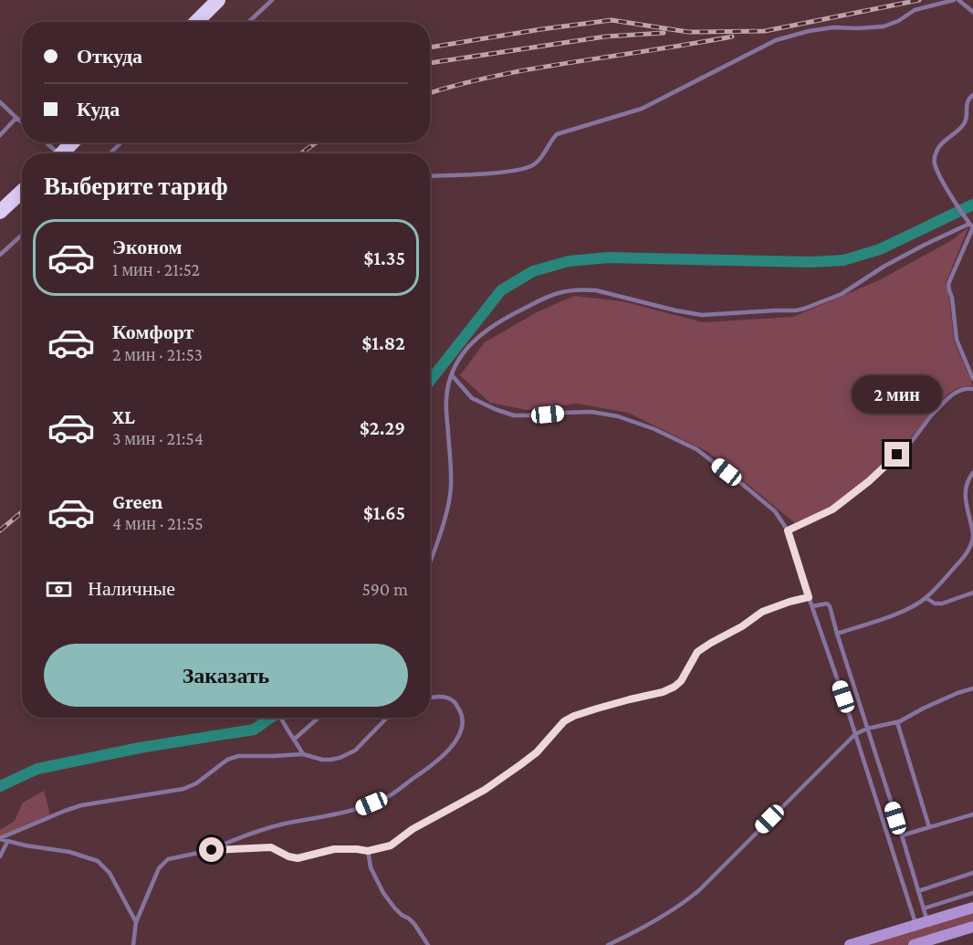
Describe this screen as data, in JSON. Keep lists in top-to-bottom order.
{
  "page": {
    "banner": ["Откуда", "Куда"],
    "heading": "Выберите тариф",
    "list": [
      {
        "name": "Эконом",
        "note": "1 мин · 21:52",
        "value": "$1.35"
      },
      {
        "name": "Комфорт",
        "note": "2 мин · 21:53",
        "value": "$1.82"
      },
      {
        "name": "XL",
        "note": "3 мин · 21:54",
        "value": "$2.29"
      },
      {
        "name": "Green",
        "note": "4 мин · 21:55",
        "value": "$1.65"
      }
    ],
    "bubble": "2 мин",
    "pay": ["Наличные", "590 m"],
    "buttons": "Заказать"
  }
}
